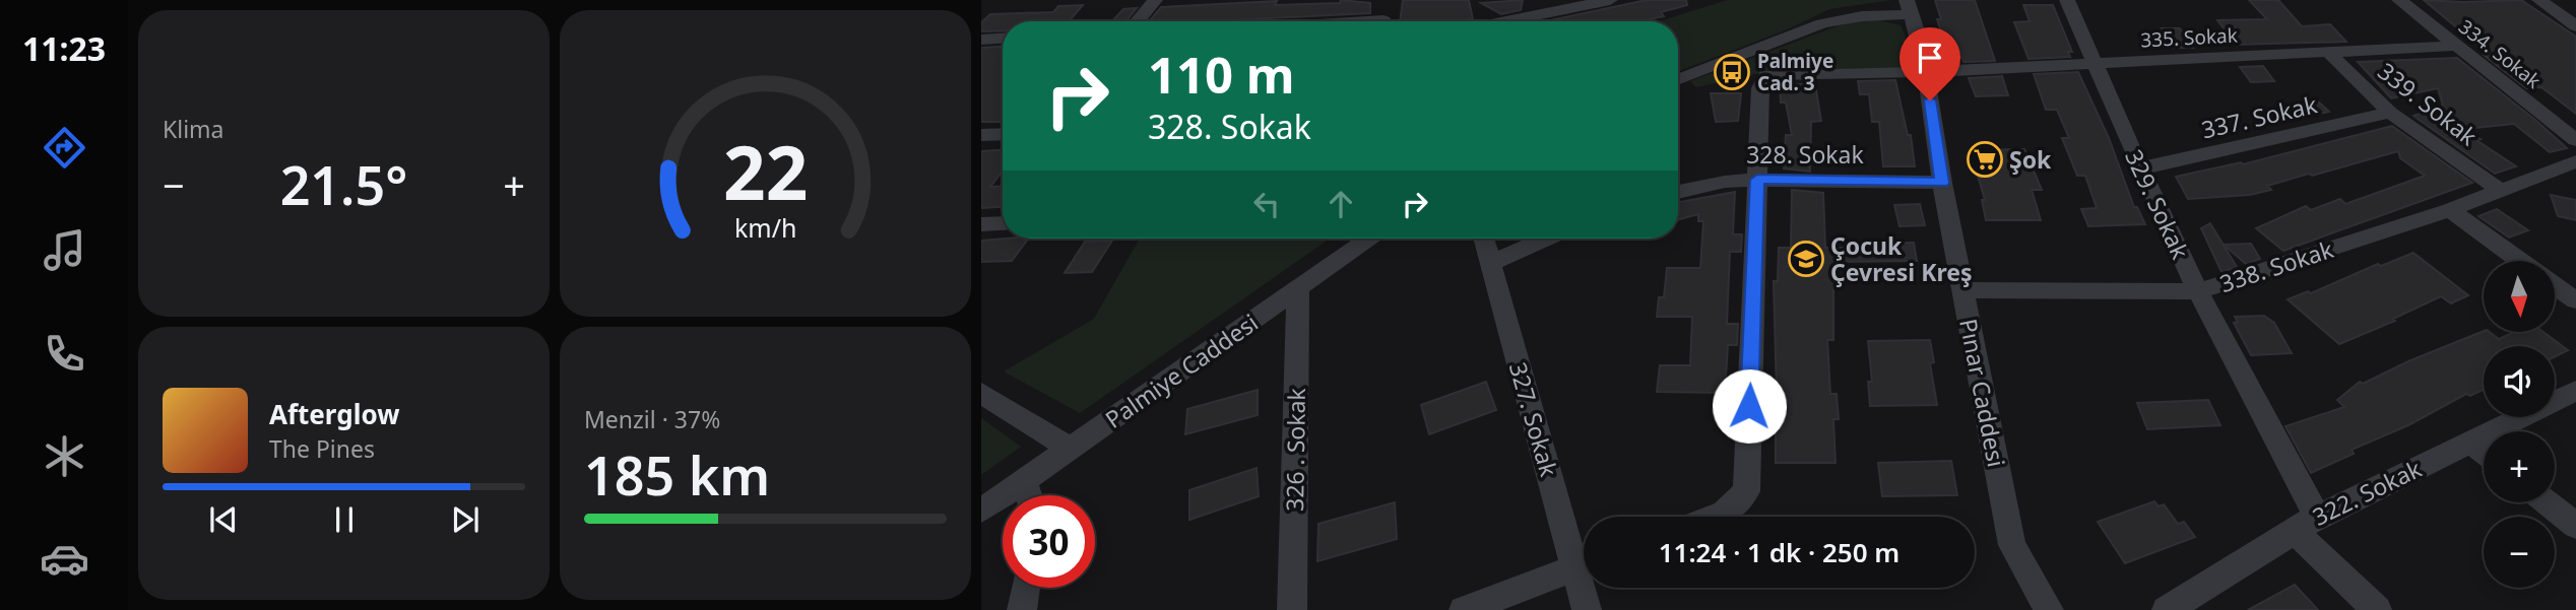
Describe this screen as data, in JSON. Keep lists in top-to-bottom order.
{
  "streets": {
    "street": [
      "335. Sokak",
      "334. Sokak",
      "339. Sokak",
      "337. Sokak",
      "328. Sokak",
      "329. Sokak",
      "338. Sokak",
      "Palmiye Caddesi",
      "Pınar Caddesi",
      "327. Sokak",
      "326 . Sokak",
      "322. Sokak"
    ]
  },
  "crossings": [
    ["335. Sokak", "334. Sokak"],
    ["335. Sokak", "339. Sokak"],
    ["335. Sokak", "329. Sokak"],
    ["335. Sokak", "Pınar Caddesi"],
    ["339. Sokak", "337. Sokak"],
    ["339. Sokak", "338. Sokak"],
    ["337. Sokak", "329. Sokak"],
    ["328. Sokak", "Pınar Caddesi"],
    ["329. Sokak", "338. Sokak"],
    ["329. Sokak", "322. Sokak"],
    ["338. Sokak", "Pınar Caddesi"],
    ["Palmiye Caddesi", "326 . Sokak"]
  ],
  "places": {
    "bus stop": ["Palmiye Cad. 3"],
    "supermarket": ["Şok"],
    "school or university": ["Çocuk Çevresi Kreş"]
  },
  "north": "bottom",
  "page": {
    "tabs": "11:23",
    "tile": [
      "Klima",
      ["Menzil · 37%", "185 km"]
    ],
    "turn": ["110 m", "328. Sokak"],
    "heat": ["−", "21.5°", "+"],
    "map_buttons": ["+", "−"],
    "song": ["Afterglow", "The Pines"],
    "limit": "30",
    "trip": "11:24 · 1 dk · 250 m",
    "gauge": ["22", "km/h"]
  }
}
